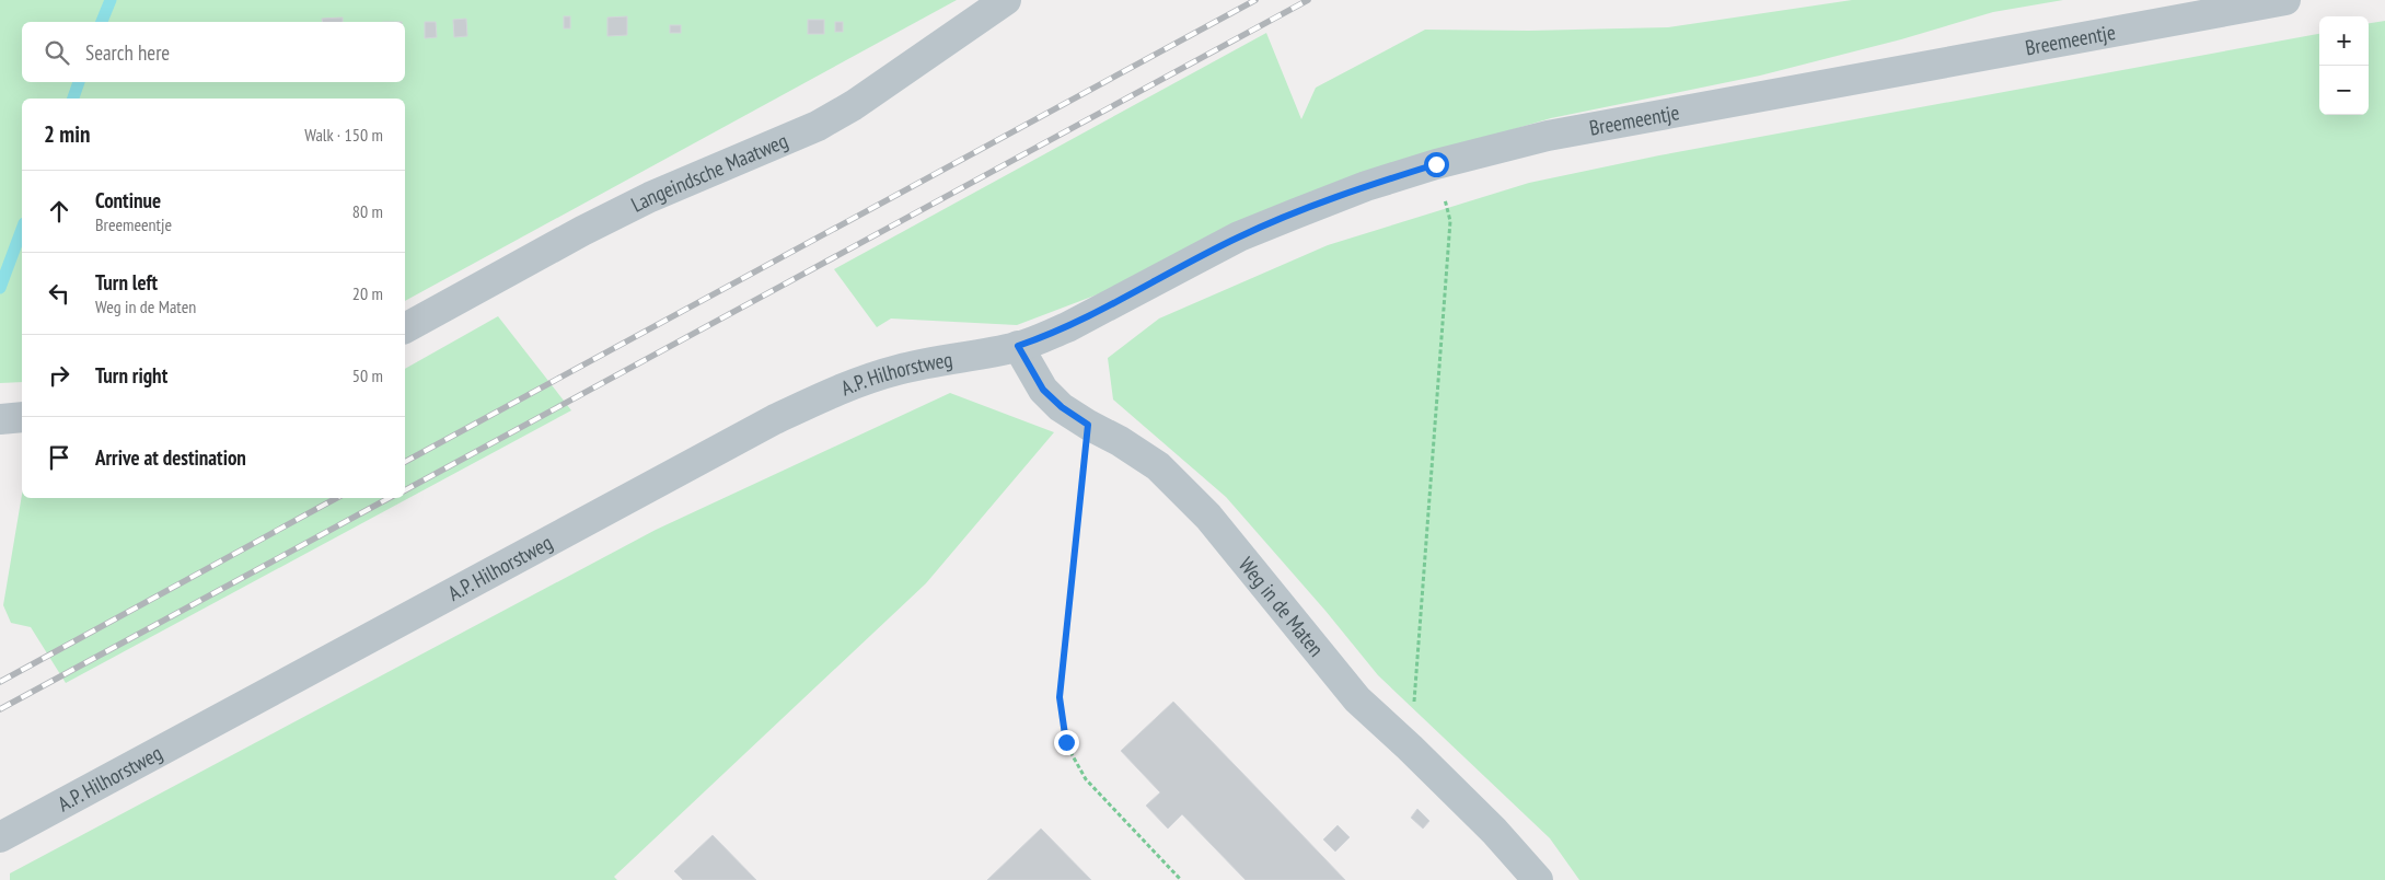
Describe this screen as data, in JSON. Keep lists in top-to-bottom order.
{
  "streets": {
    "street": [
      "Breemeentje",
      "Langeindsche Maatweg",
      "A.P. Hilhorstweg",
      "Weg in de Maten"
    ]
  },
  "crossings": [
    ["Breemeentje", "A.P. Hilhorstweg"],
    ["Breemeentje", "Weg in de Maten"],
    ["A.P. Hilhorstweg", "Weg in de Maten"]
  ],
  "page": {
    "map_buttons": ["+", "−"],
    "search": "Search here",
    "heading": ["2 min", "Walk · 150 m"],
    "list": [
      ["Continue", "Breemeentje", "80 m"],
      ["Turn left", "Weg in de Maten", "20 m"],
      ["Turn right", "50 m"],
      "Arrive at destination"
    ]
  }
}
